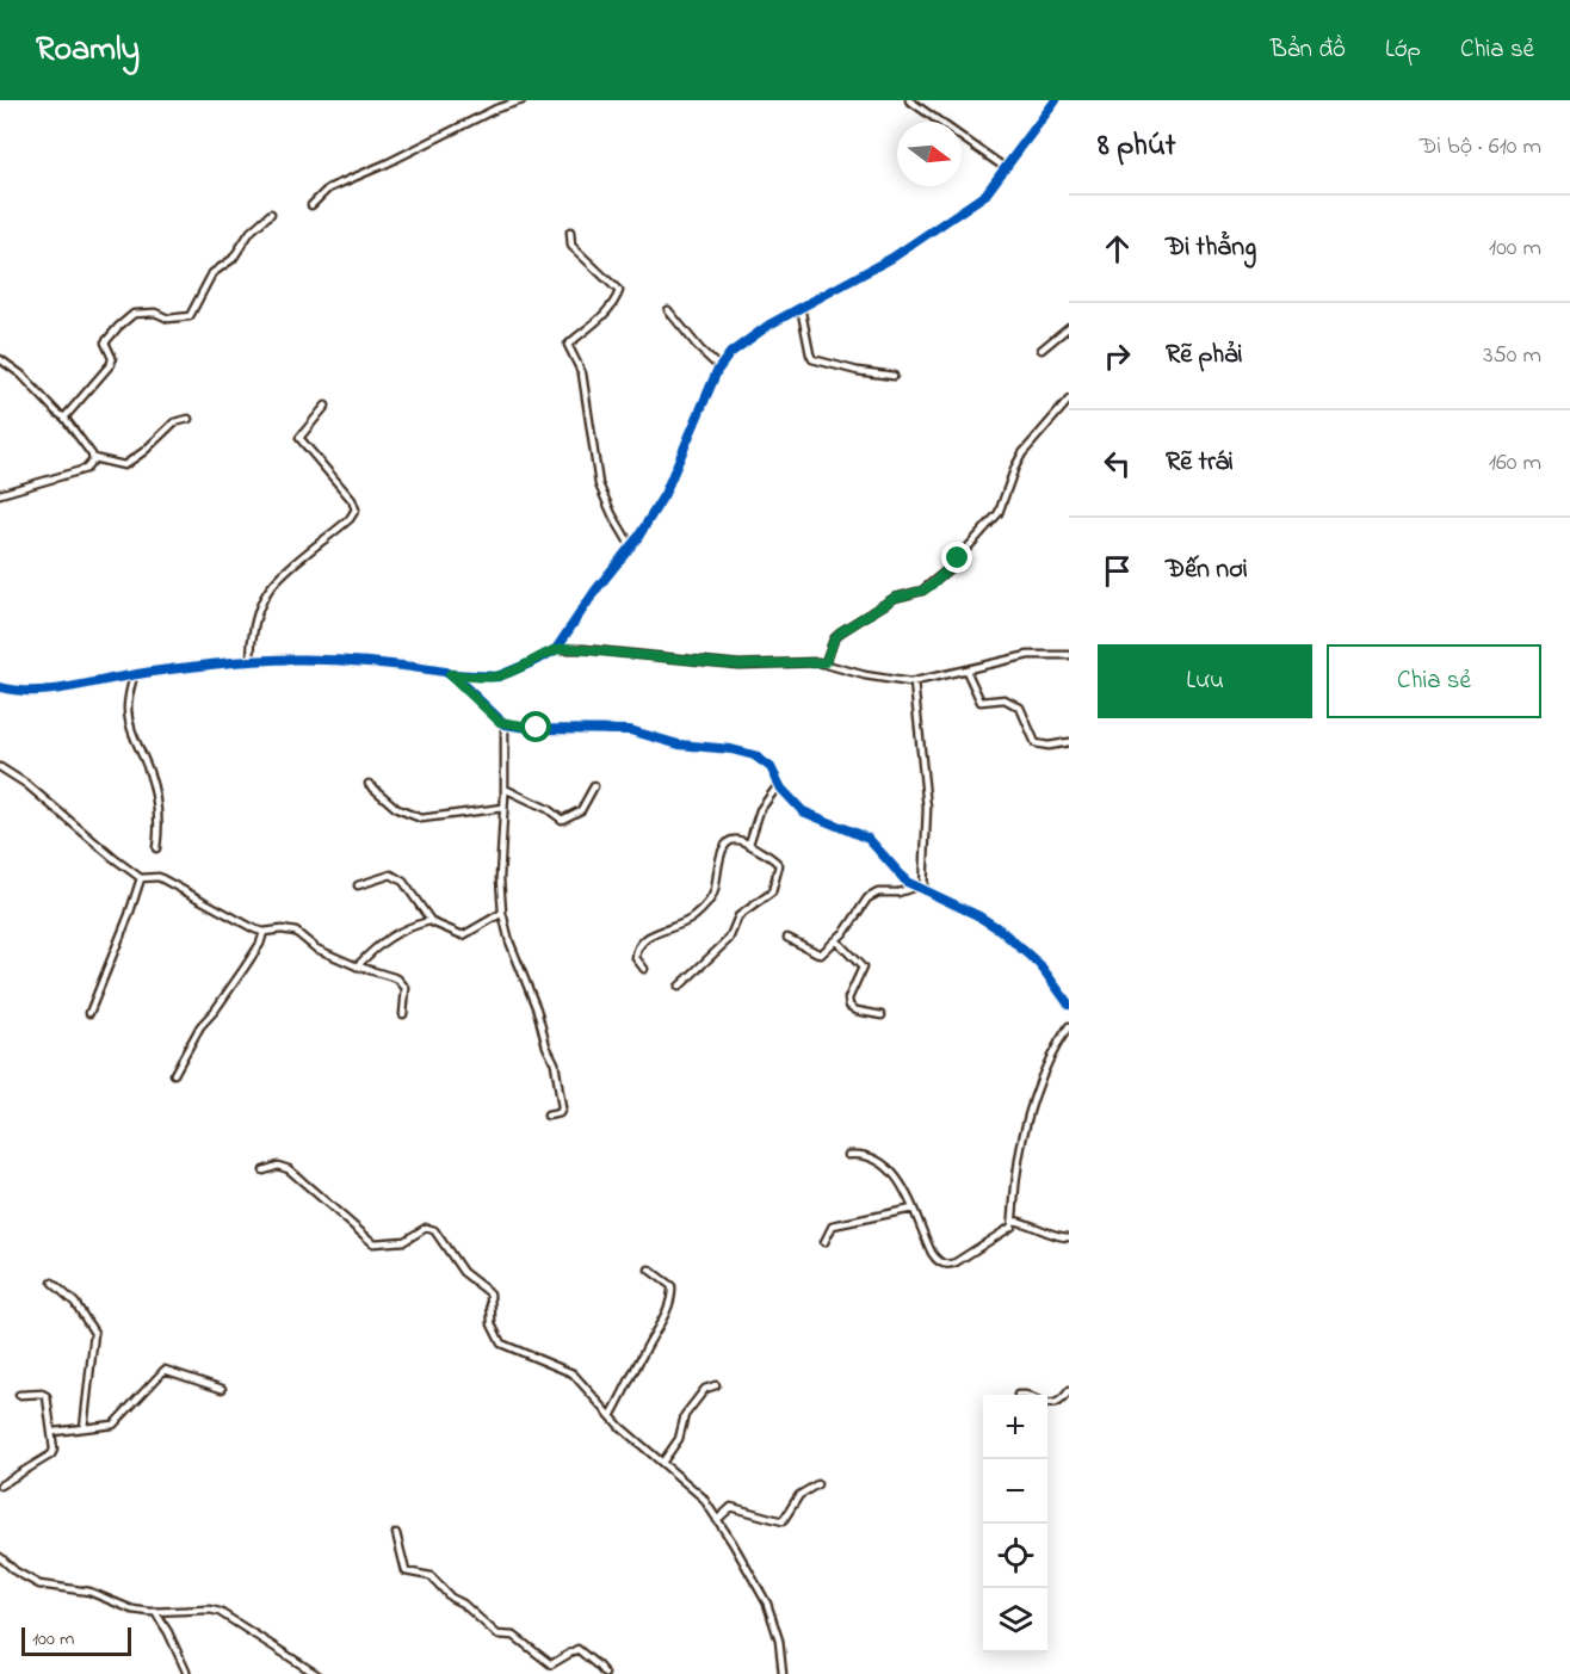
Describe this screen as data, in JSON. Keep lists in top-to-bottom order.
{
  "scale_bar": "100 m",
  "north": "right",
  "page": {
    "header": "Roamly",
    "nav": ["Bản đồ", "Lớp", "Chia sẻ"],
    "heading": ["8 phút", "Đi bộ · 610 m"],
    "list": [
      ["Đi thẳng", "100 m"],
      ["Rẽ phải", "350 m"],
      ["Rẽ trái", "160 m"],
      "Đến nơi"
    ],
    "buttons": ["Lưu", "Chia sẻ"],
    "map_buttons": ["+", "−"],
    "scale": "100 m"
  }
}
